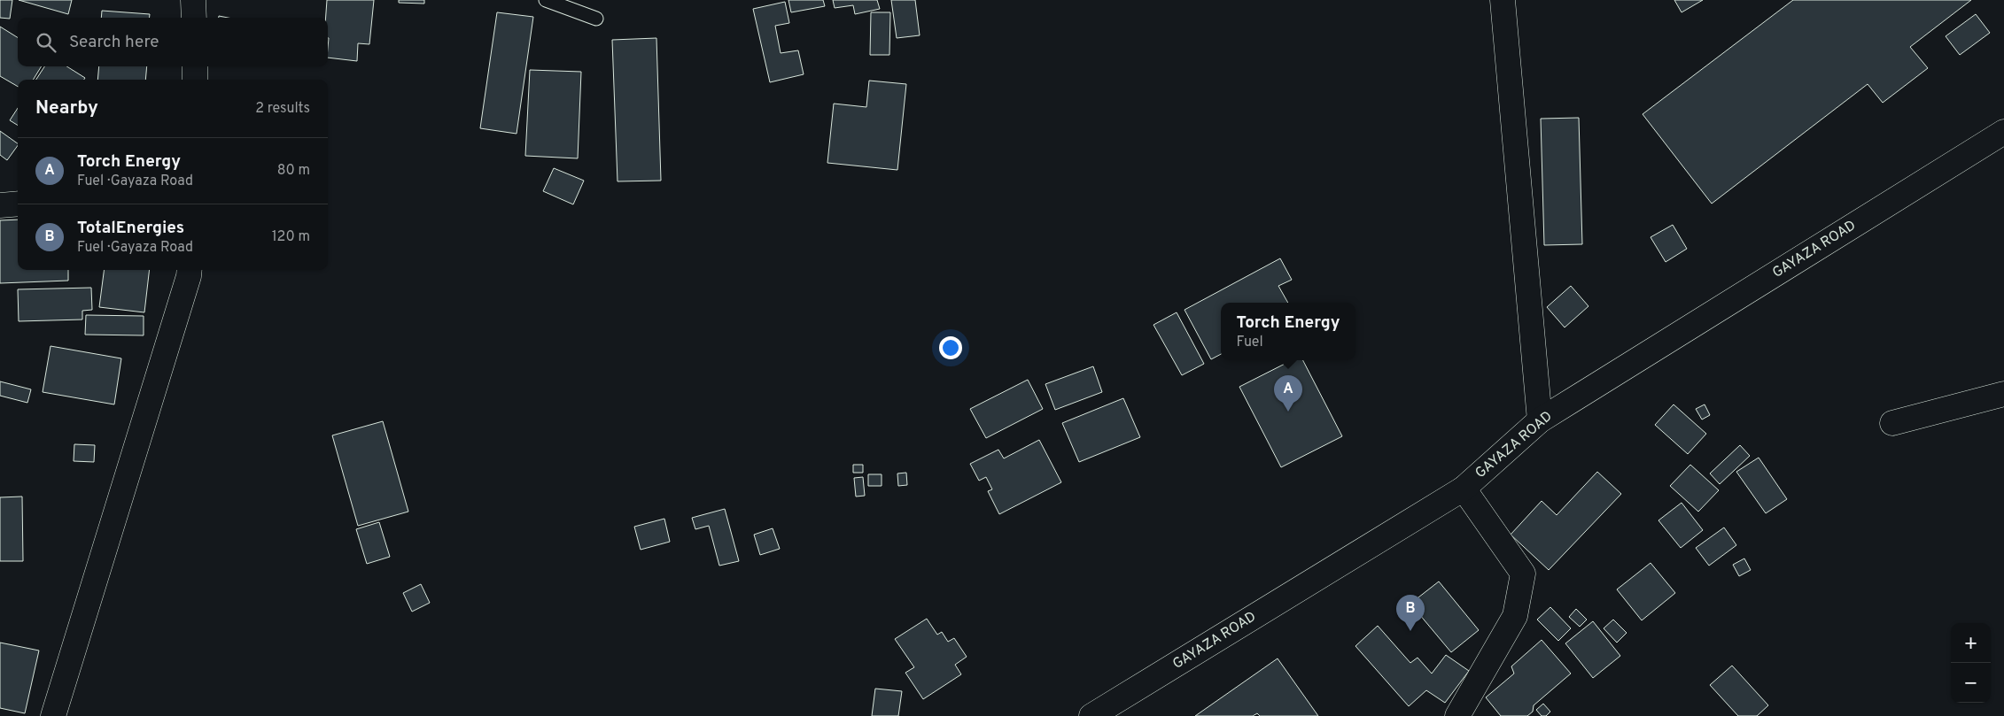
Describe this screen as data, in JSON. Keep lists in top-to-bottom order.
{
  "streets": {
    "street": ["GAYAZA ROAD"]
  },
  "page": {
    "search": "Search here",
    "heading": ["Nearby", "2 results"],
    "list": [
      {
        "mark": "A",
        "name": "Torch Energy",
        "note": "Fuel · Gayaza Road",
        "value": "80 m"
      },
      {
        "mark": "B",
        "name": "TotalEnergies",
        "note": "Fuel · Gayaza Road",
        "value": "120 m"
      }
    ],
    "popup": ["Torch Energy", "Fuel"],
    "pins": ["A", "B"],
    "map_buttons": ["+", "−"]
  }
}
